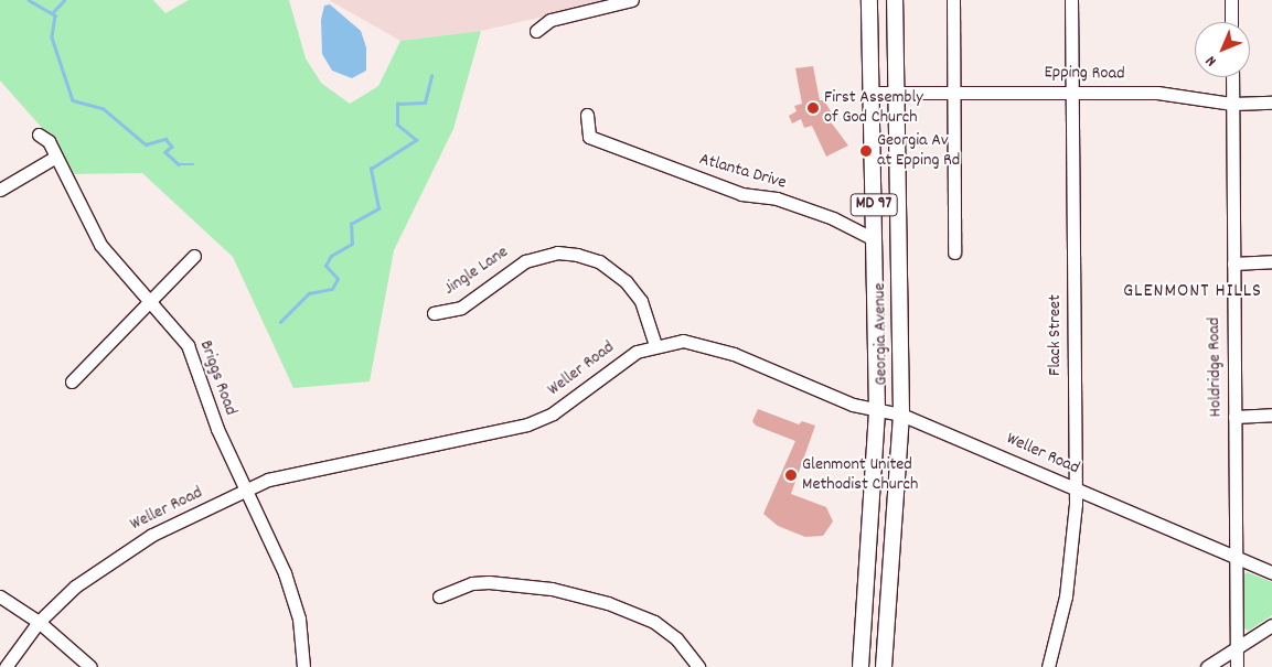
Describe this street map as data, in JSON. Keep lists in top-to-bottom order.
{
  "streets": {
    "main road": ["MD 97", "Georgia Avenue"],
    "street": [
      "Epping Road",
      "Atlanta Drive",
      "Jingle Lane",
      "Flack Street",
      "Holdridge Road",
      "Weller Road",
      "Briggs Road"
    ]
  },
  "crossings": [
    ["Epping Road", "Georgia Avenue"],
    ["Epping Road", "Flack Street"],
    ["Epping Road", "Holdridge Road"],
    ["Atlanta Drive", "Georgia Avenue"],
    ["Jingle Lane", "Weller Road"],
    ["Georgia Avenue", "Weller Road"],
    ["Flack Street", "Weller Road"],
    ["Holdridge Road", "Weller Road"],
    ["Weller Road", "Briggs Road"]
  ],
  "districts": ["GLENMONT HILLS"],
  "places": ["First Assembly of God Church", "Georgia Av at Epping Rd", "Glenmont United Methodist Church"],
  "north": "bottom left"
}
